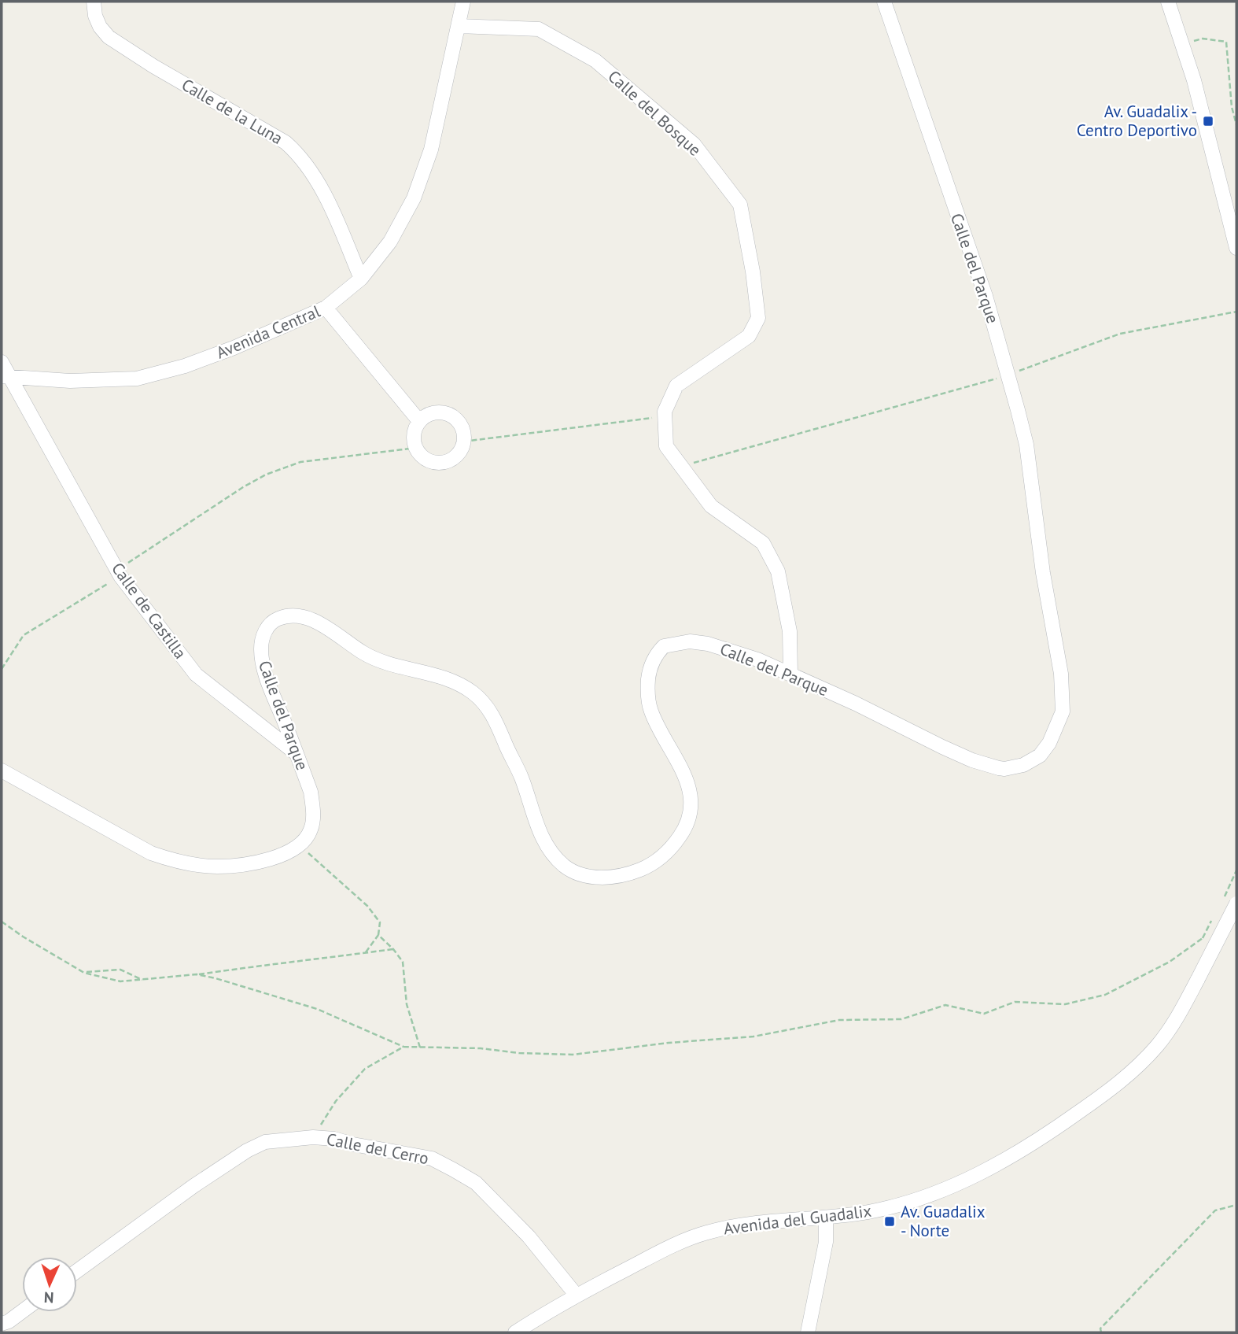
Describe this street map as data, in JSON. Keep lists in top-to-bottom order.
{
  "streets": {
    "street": [
      "Calle de la Luna",
      "Calle del Bosque",
      "Calle del Parque",
      "Avenida Central",
      "Calle de Castilla",
      "Calle del Cerro",
      "Avenida del Guadalix"
    ]
  },
  "crossings": [
    ["Calle de la Luna", "Avenida Central"],
    ["Calle del Bosque", "Calle del Parque"],
    ["Calle del Bosque", "Avenida Central"],
    ["Calle del Parque", "Calle de Castilla"],
    ["Avenida Central", "Calle de Castilla"],
    ["Calle del Cerro", "Avenida del Guadalix"]
  ],
  "places": {
    "transit": ["Av. Guadalix - Centro Deportivo", "Av. Guadalix - Norte"]
  },
  "north": "bottom"
}
